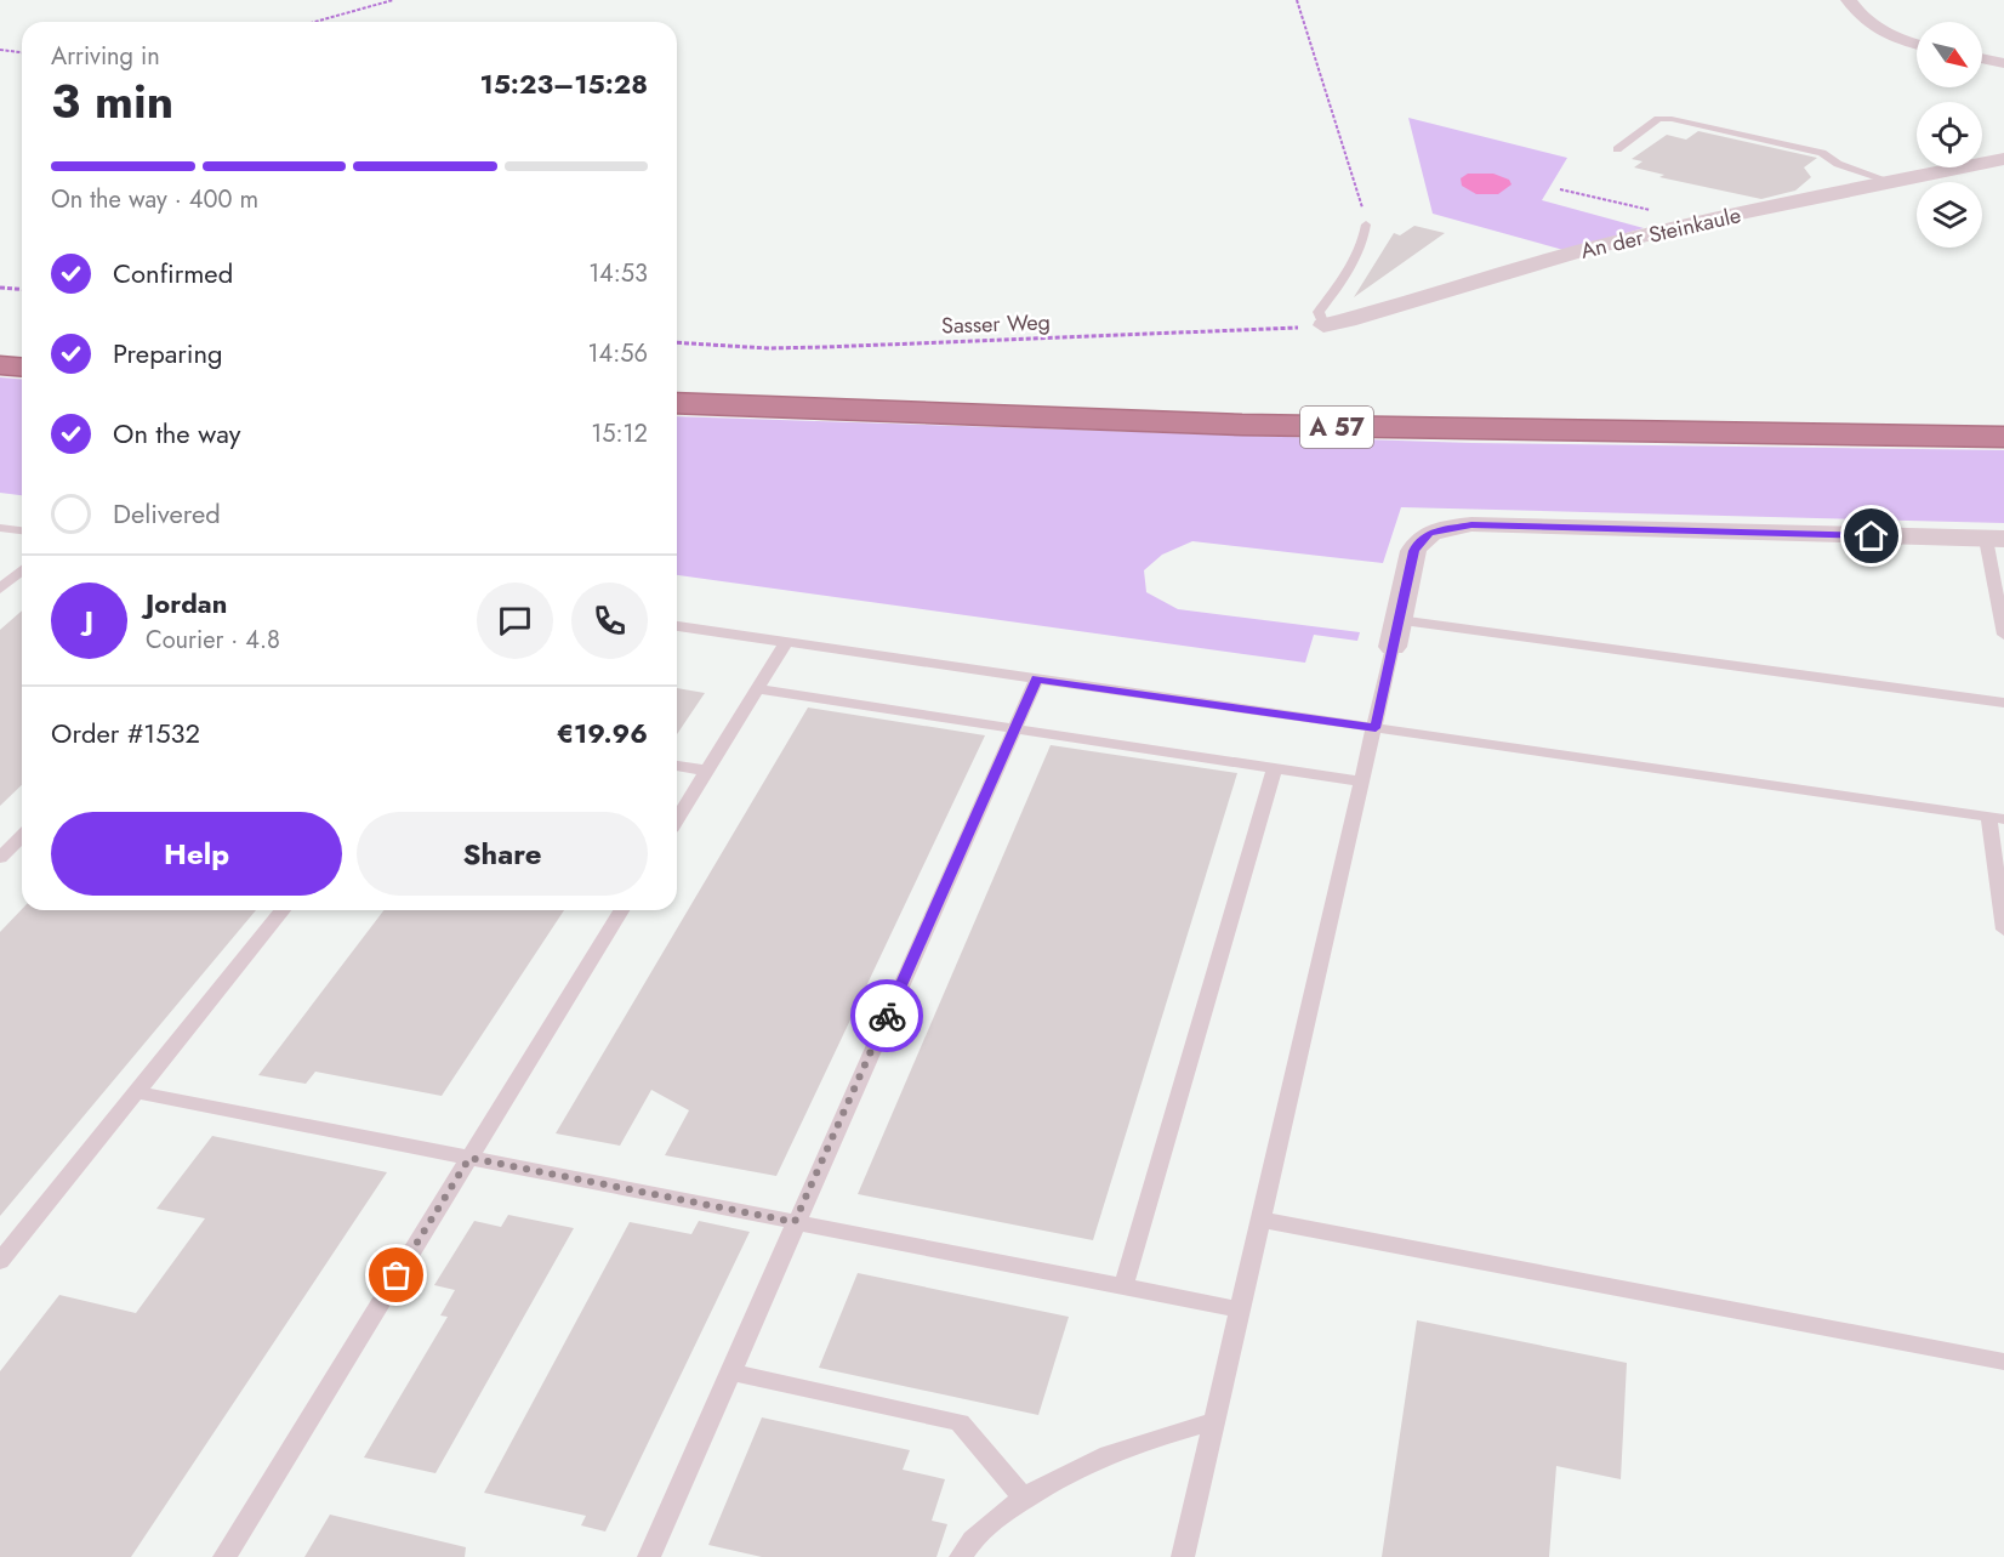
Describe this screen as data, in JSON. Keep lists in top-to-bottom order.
{
  "streets": {
    "highway": ["A 57"],
    "street": ["An der Steinkaule"],
    "path": ["Sasser Weg"]
  },
  "crossings": [
    ["An der Steinkaule", "Sasser Weg"]
  ],
  "north": "bottom right",
  "page": {
    "heading": ["3 min", "Arriving in", "15:23–15:28"],
    "panel": [
      "Jordan",
      "Courier · 4.8",
      "Order #1532",
      "€19.96"
    ],
    "bar": "On the way · 400 m",
    "list": [
      ["Confirmed", "14:53"],
      ["Preparing", "14:56"],
      ["On the way", "15:12"],
      "Delivered"
    ],
    "round": "J",
    "buttons": ["Help", "Share"]
  }
}
